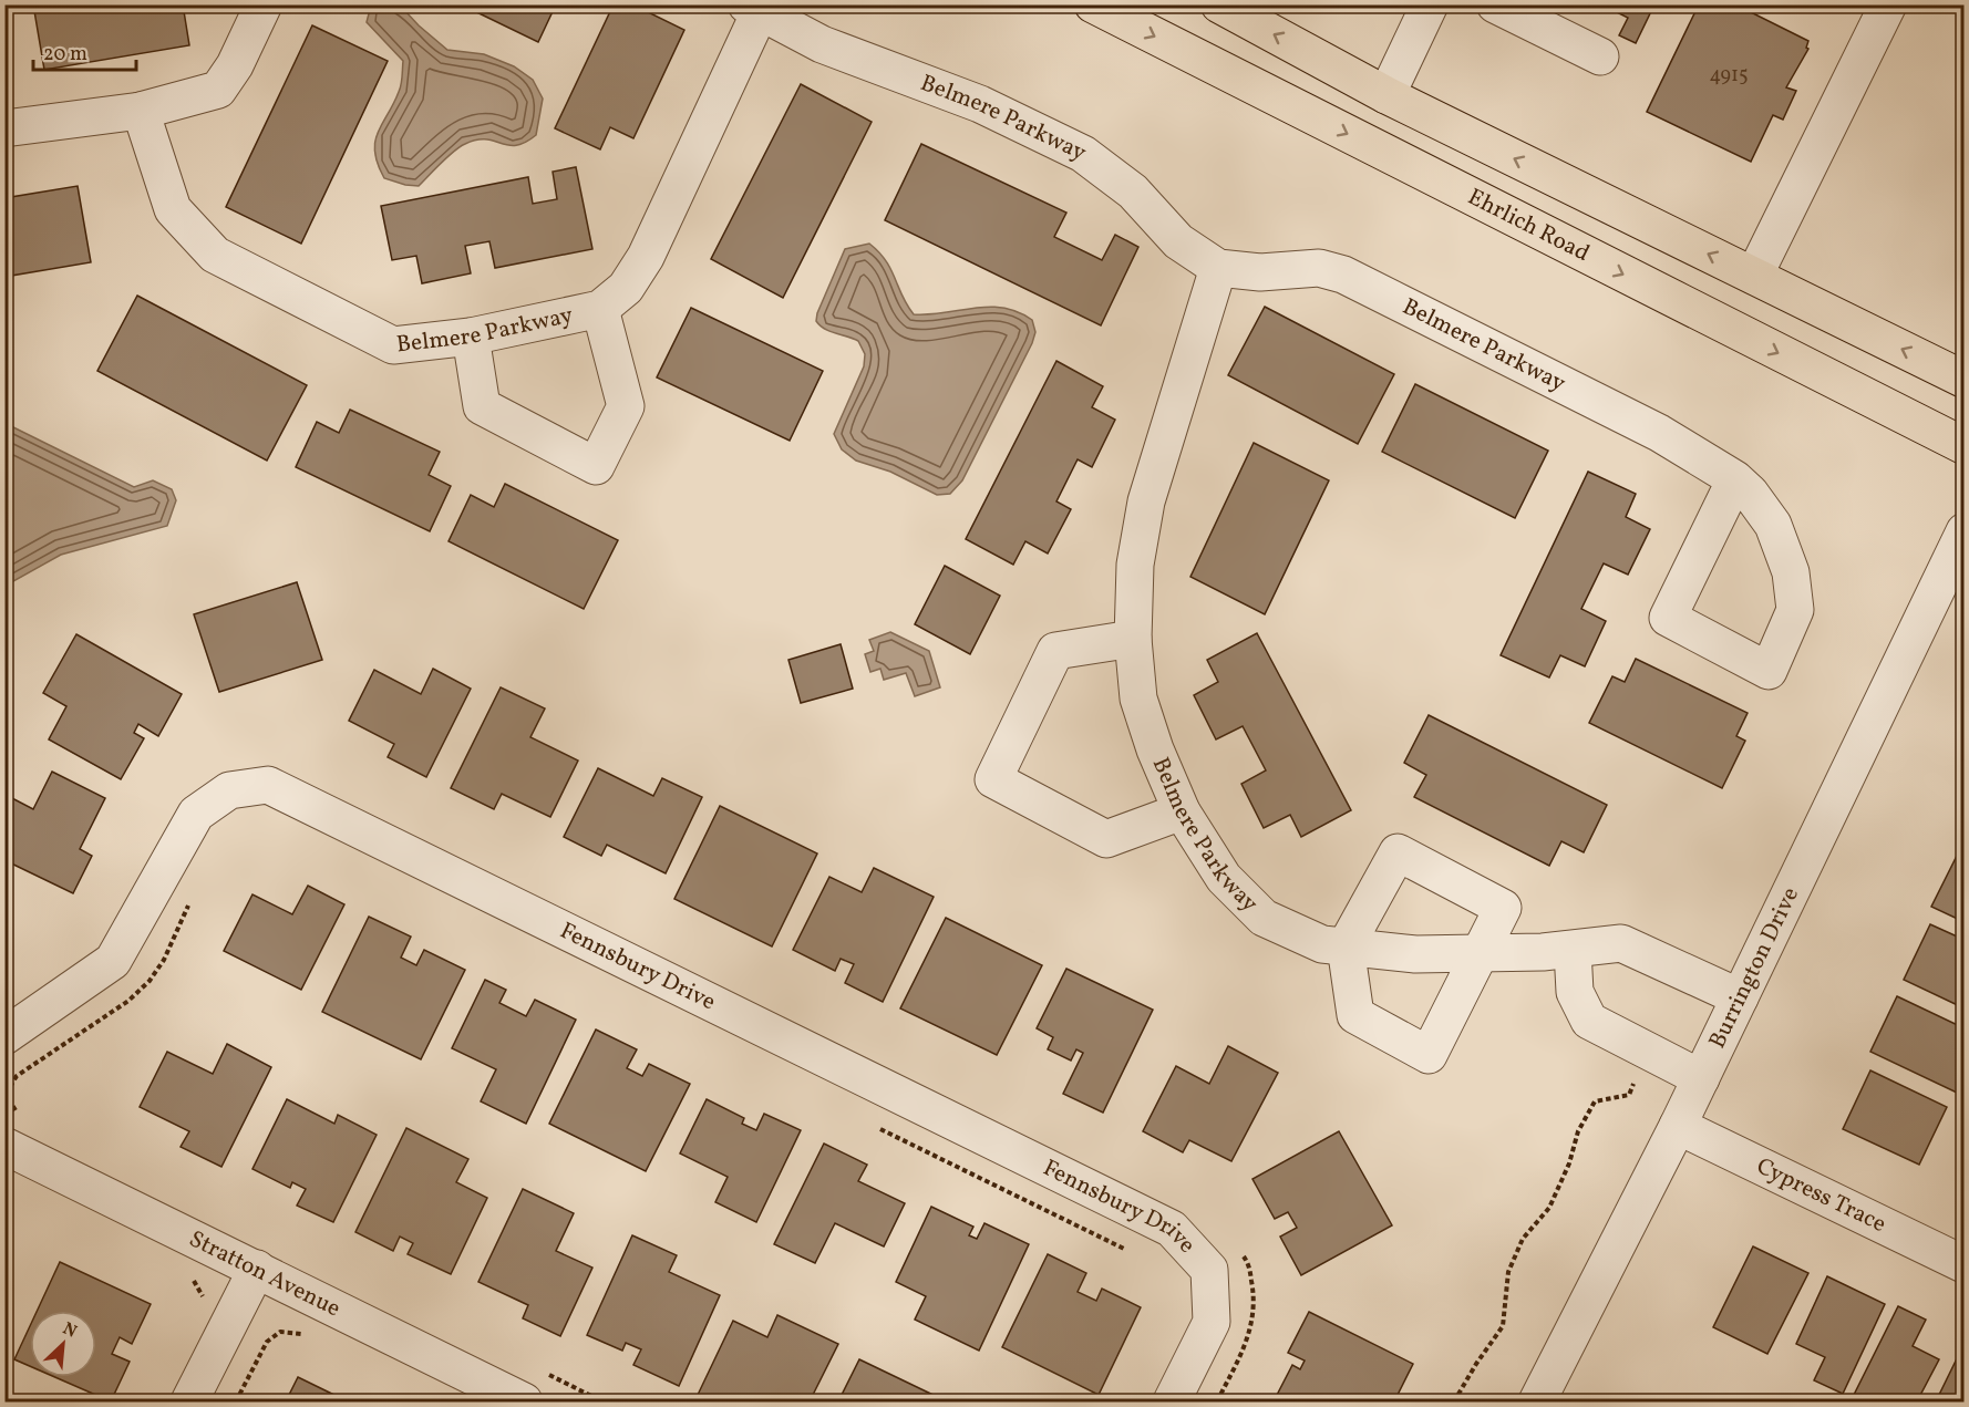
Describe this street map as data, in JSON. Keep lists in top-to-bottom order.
{
  "streets": {
    "main road": ["Ehrlich Road"],
    "street": [
      "Belmere Parkway",
      "Fennsbury Drive",
      "Burrington Drive",
      "Cypress Trace",
      "Stratton Avenue"
    ]
  },
  "crossings": [
    ["Belmere Parkway", "Burrington Drive"],
    ["Burrington Drive", "Cypress Trace"]
  ],
  "house_numbers": ["4915"],
  "scale_bar": "20 m",
  "north": "top right"
}
